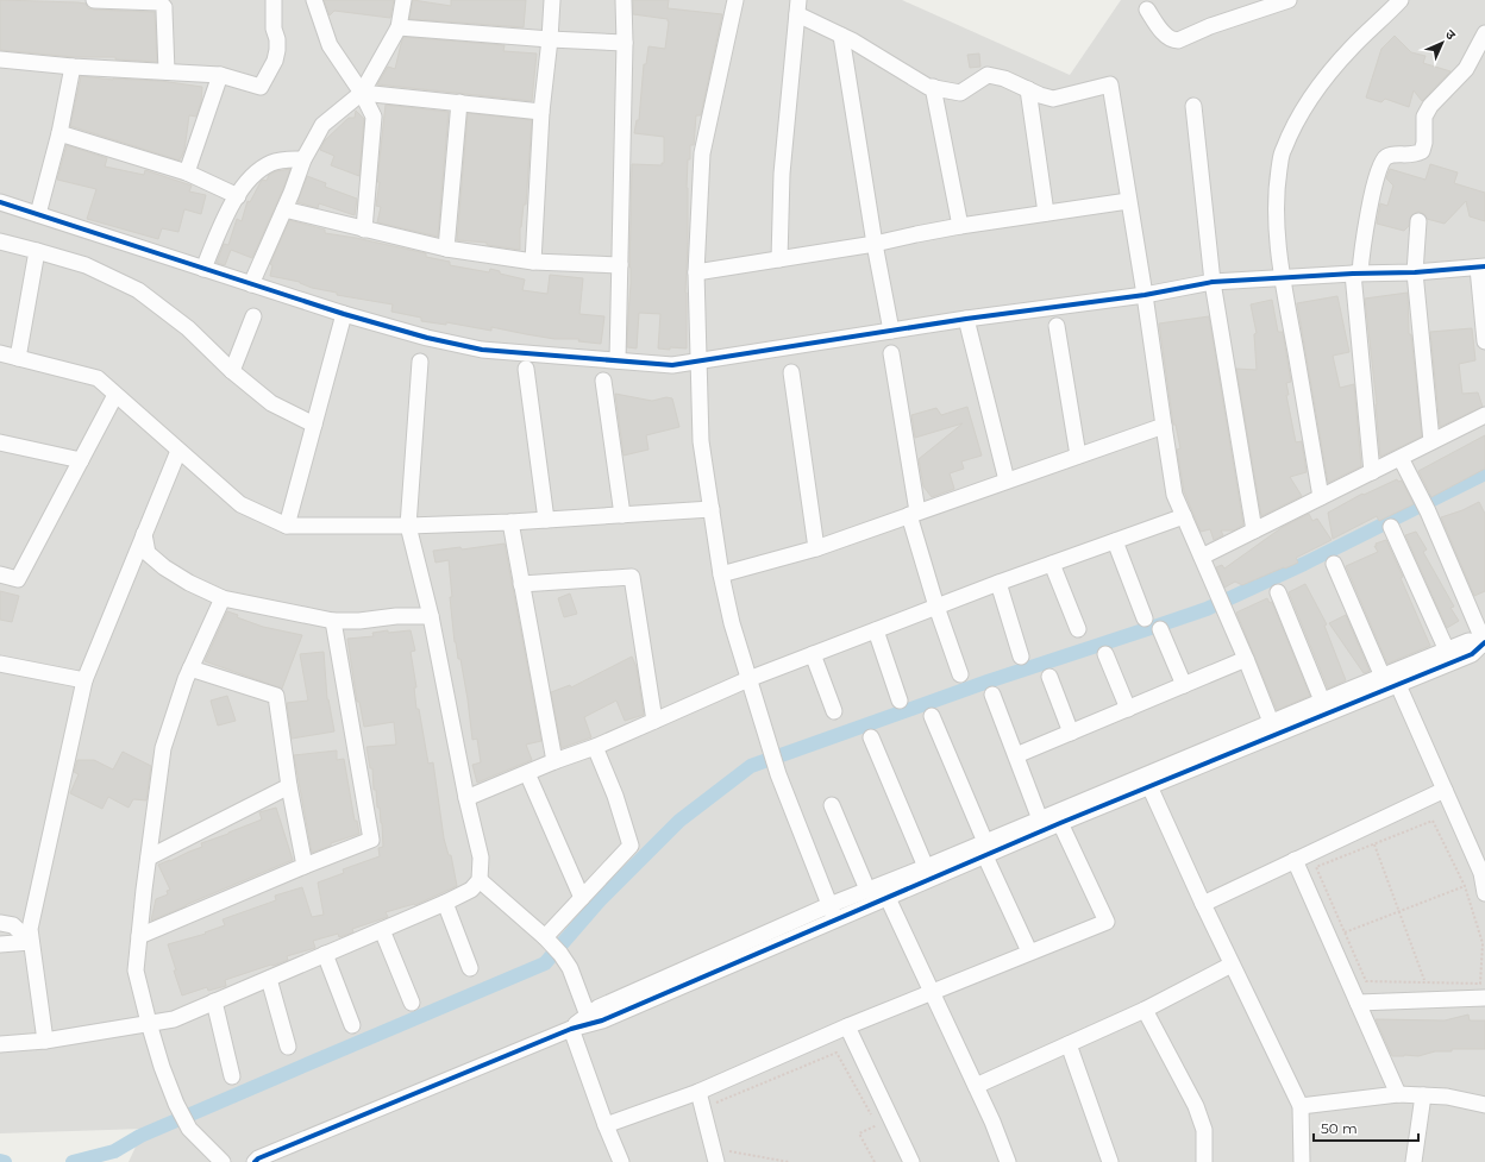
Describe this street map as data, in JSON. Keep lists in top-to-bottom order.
{
  "scale_bar": "50 m",
  "north": "top right"
}
